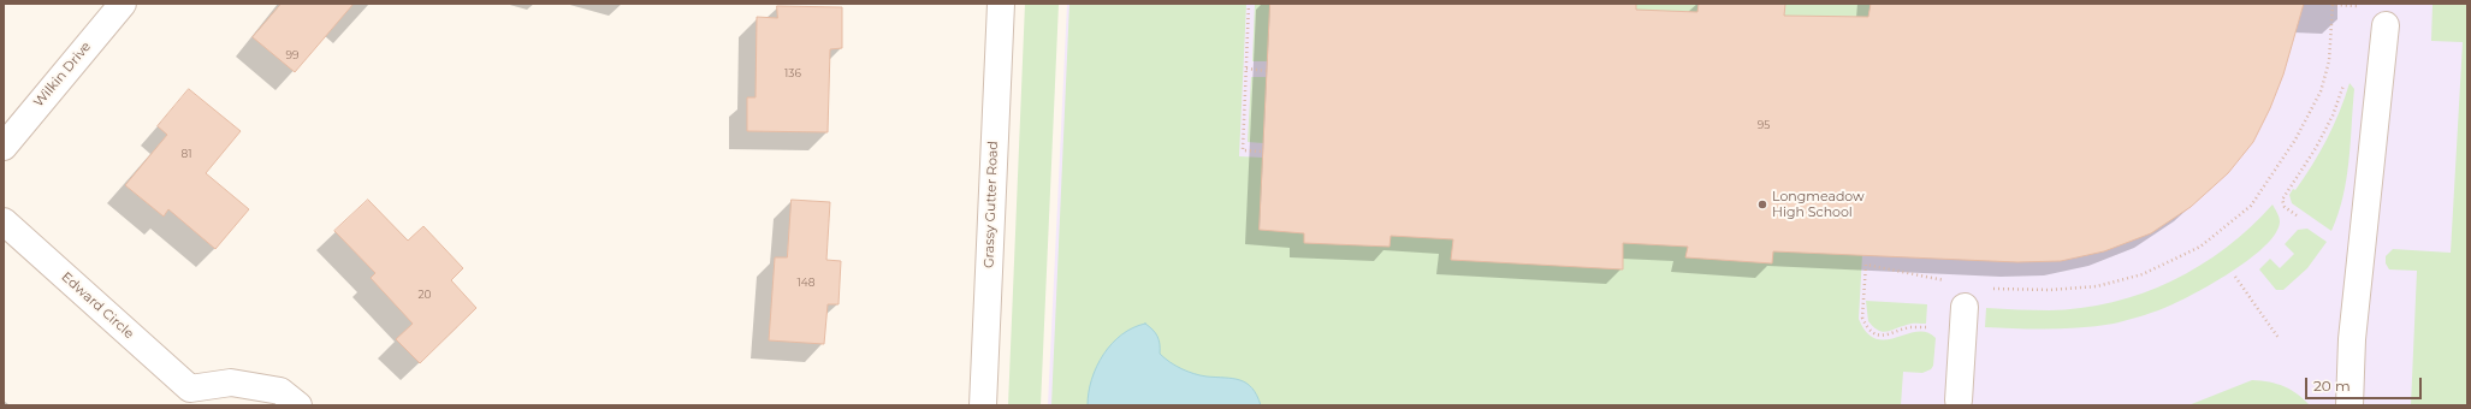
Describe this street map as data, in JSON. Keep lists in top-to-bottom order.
{
  "streets": {
    "street": ["Wilkin Drive", "Grassy Gutter Road", "Edward Circle"]
  },
  "places": ["Longmeadow High School"],
  "house_numbers": [
    "99",
    "136",
    "95",
    "81",
    "148",
    "20"
  ],
  "scale_bar": "20 m"
}
